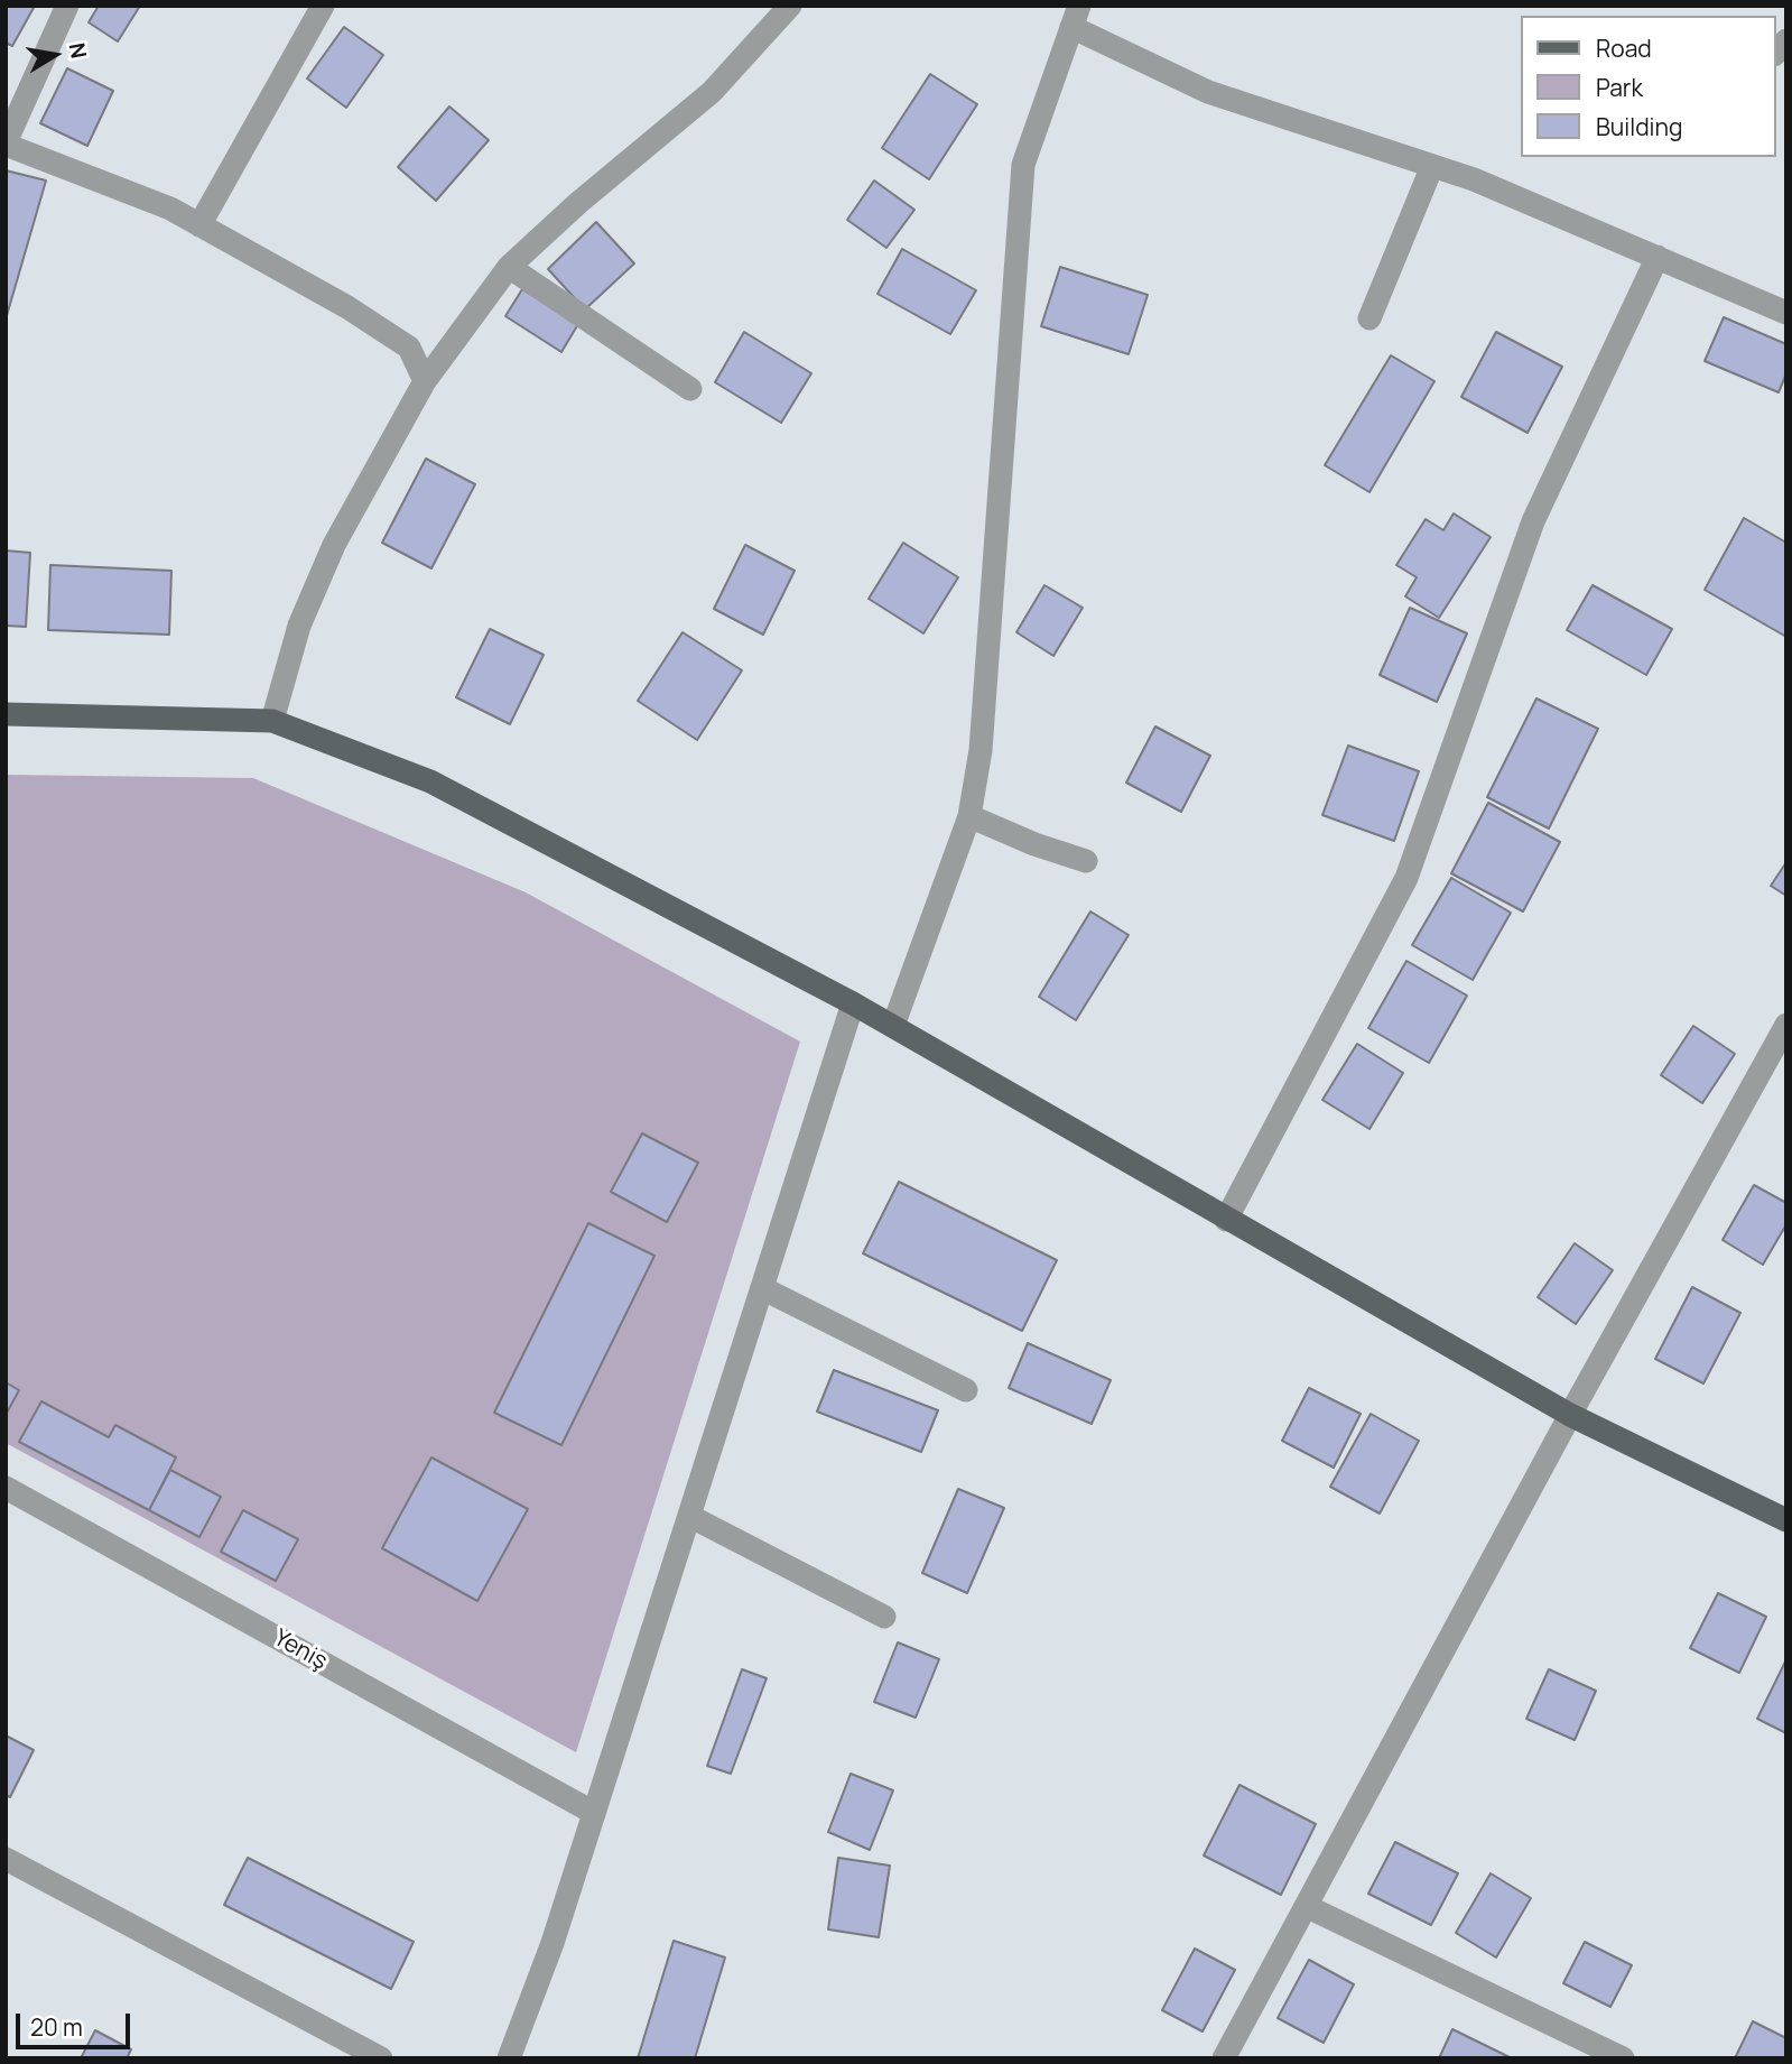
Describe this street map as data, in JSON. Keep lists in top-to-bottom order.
{
  "streets": {
    "street": ["Yeniş"]
  },
  "legend": ["Road", "Park", "Building"],
  "scale_bar": "20 m",
  "north": "right"
}
